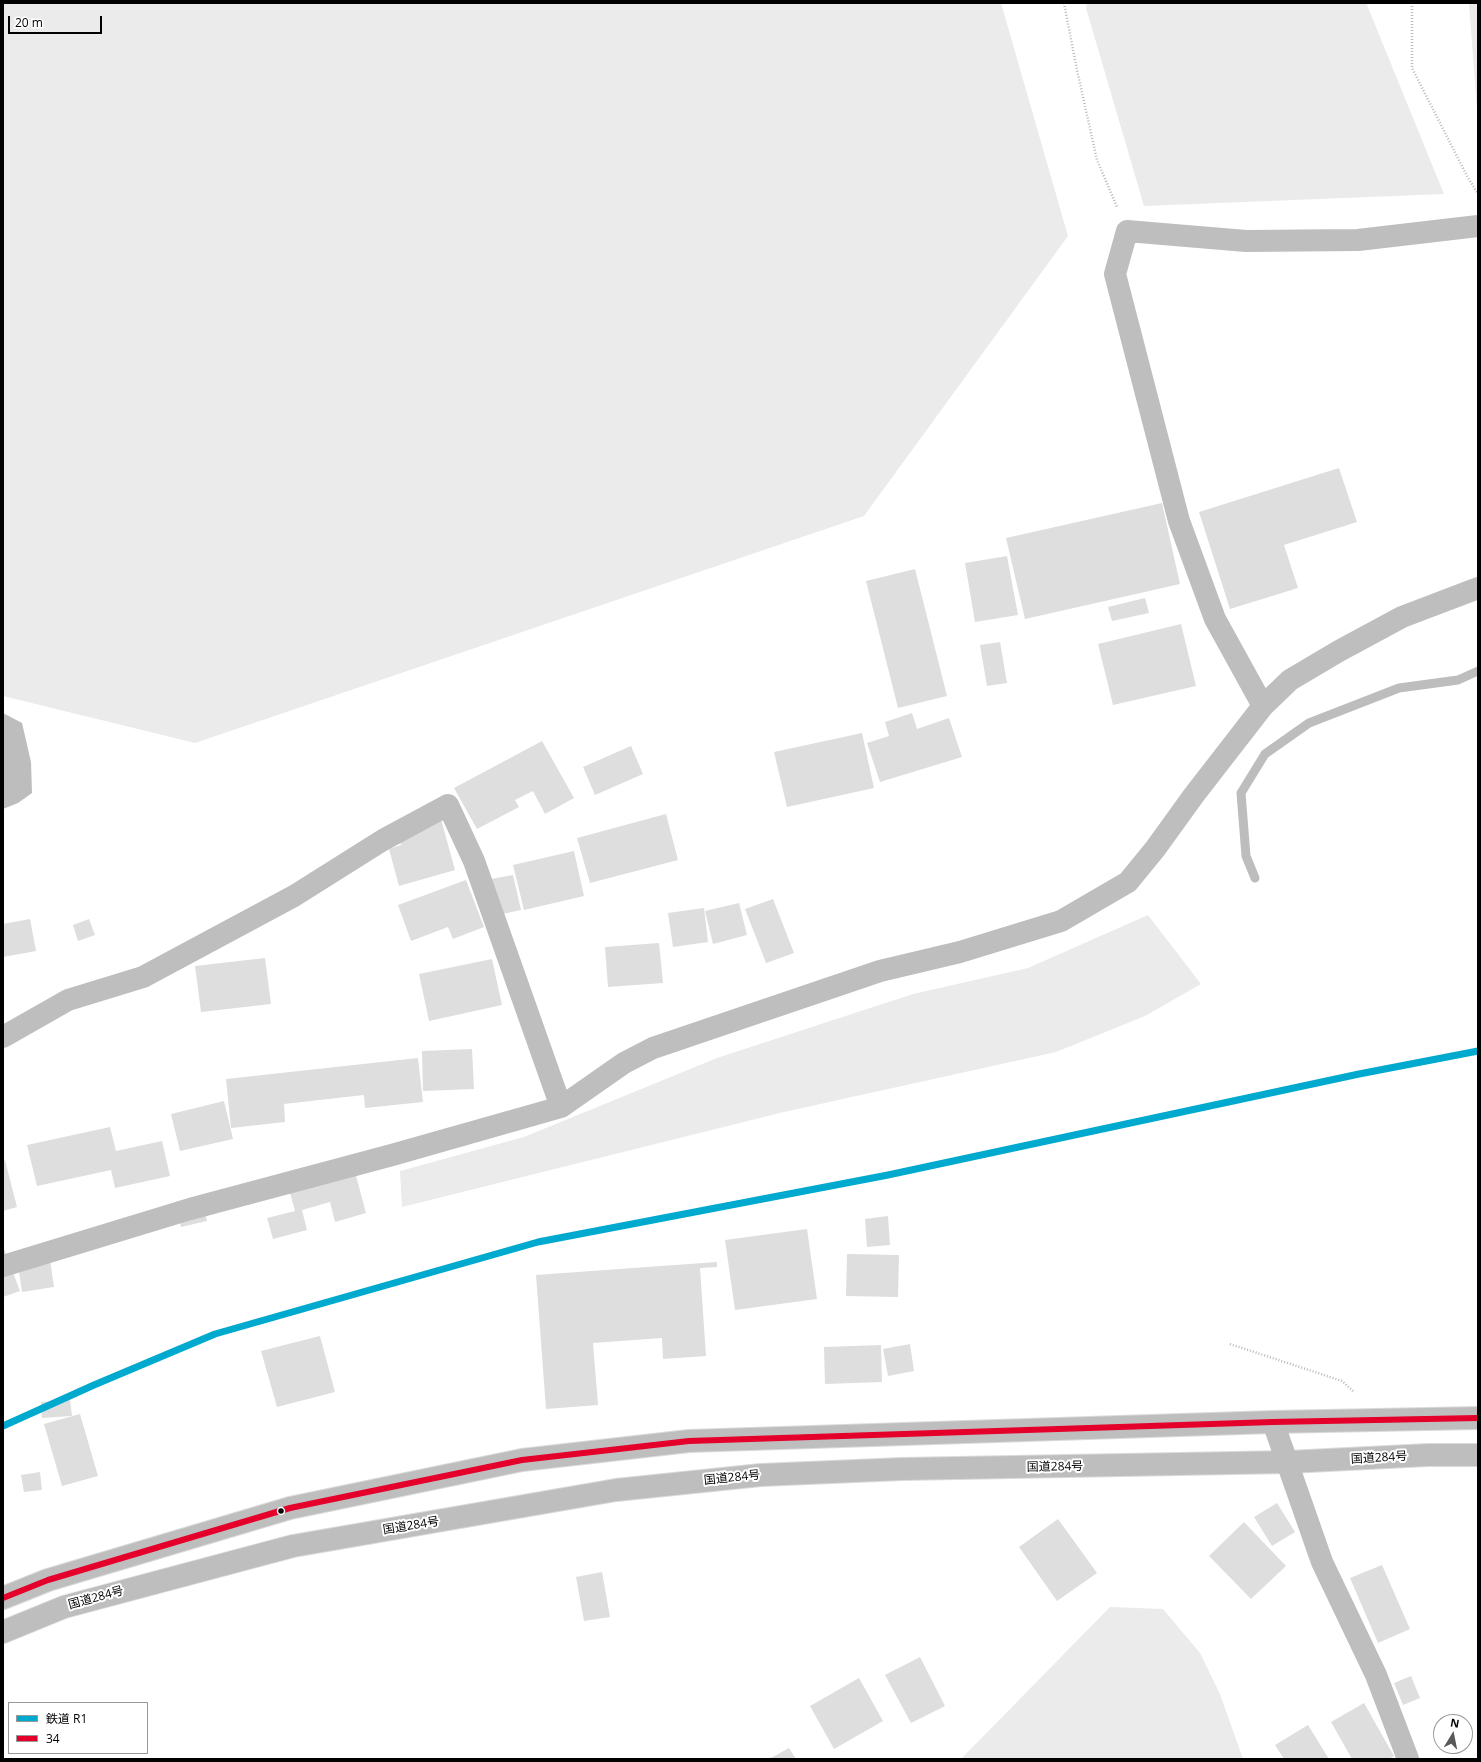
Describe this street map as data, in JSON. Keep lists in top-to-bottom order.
{
  "streets": {
    "main road": ["国道284号"]
  },
  "lines": ["rail line R1", "transit line 34"],
  "legend": ["鉄道 R1", "34"],
  "scale_bar": "20 m",
  "north": "top"
}
